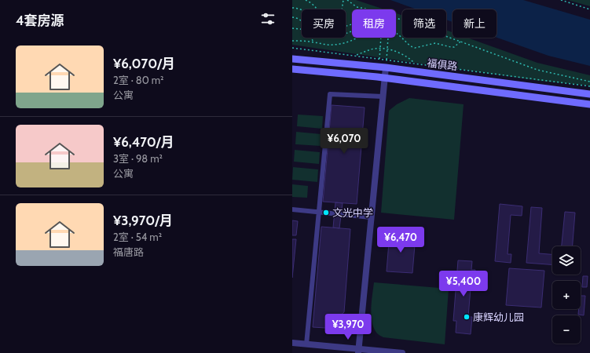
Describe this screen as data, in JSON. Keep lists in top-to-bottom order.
{
  "streets": {
    "main road": ["福俱路"]
  },
  "places": ["文光中学", "康辉幼儿园"],
  "page": {
    "heading": "4套房源",
    "chip": [
      "买房",
      "租房",
      "筛选",
      "新上"
    ],
    "list": [
      {
        "name": "¥6,070/月",
        "note": "2室 · 80 m² · 公寓"
      },
      {
        "name": "¥6,470/月",
        "note": "3室 · 98 m² · 公寓"
      },
      {
        "name": "¥3,970/月",
        "note": "2室 · 54 m² · 福唐路"
      }
    ],
    "price": [
      "¥6,070",
      "¥6,470",
      "¥5,400",
      "¥3,970"
    ],
    "map_buttons": ["+", "−"]
  }
}
